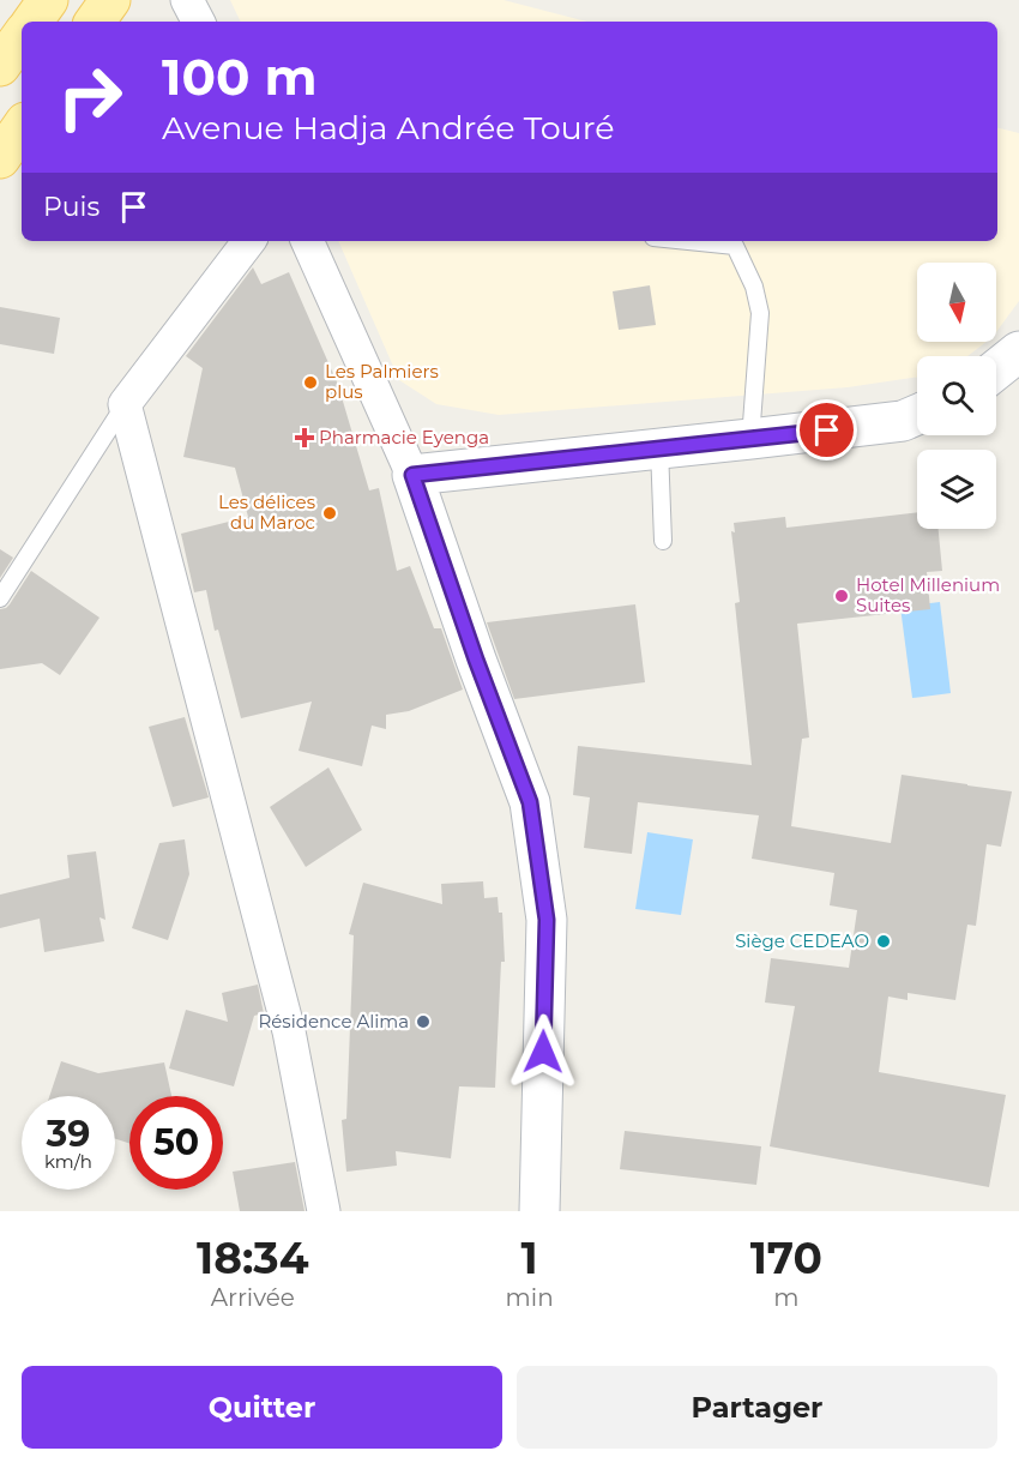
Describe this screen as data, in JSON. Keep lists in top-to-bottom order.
{
  "places": {
    "other": [
      "Les Palmiers plus",
      "Les délices du Maroc",
      "Hotel Millenium Suites",
      "Siège CEDEAO",
      "Résidence Alima"
    ],
    "health": ["Pharmacie Eyenga"]
  },
  "north": "bottom",
  "page": {
    "turn": ["100 m", "Avenue Hadja Andrée Touré"],
    "then": "Puis",
    "speed": "39 km/h",
    "limit": "50",
    "eta": [
      "18:34",
      "Arrivée",
      "1",
      "min",
      "170",
      "m"
    ],
    "buttons": ["Quitter", "Partager"]
  }
}
